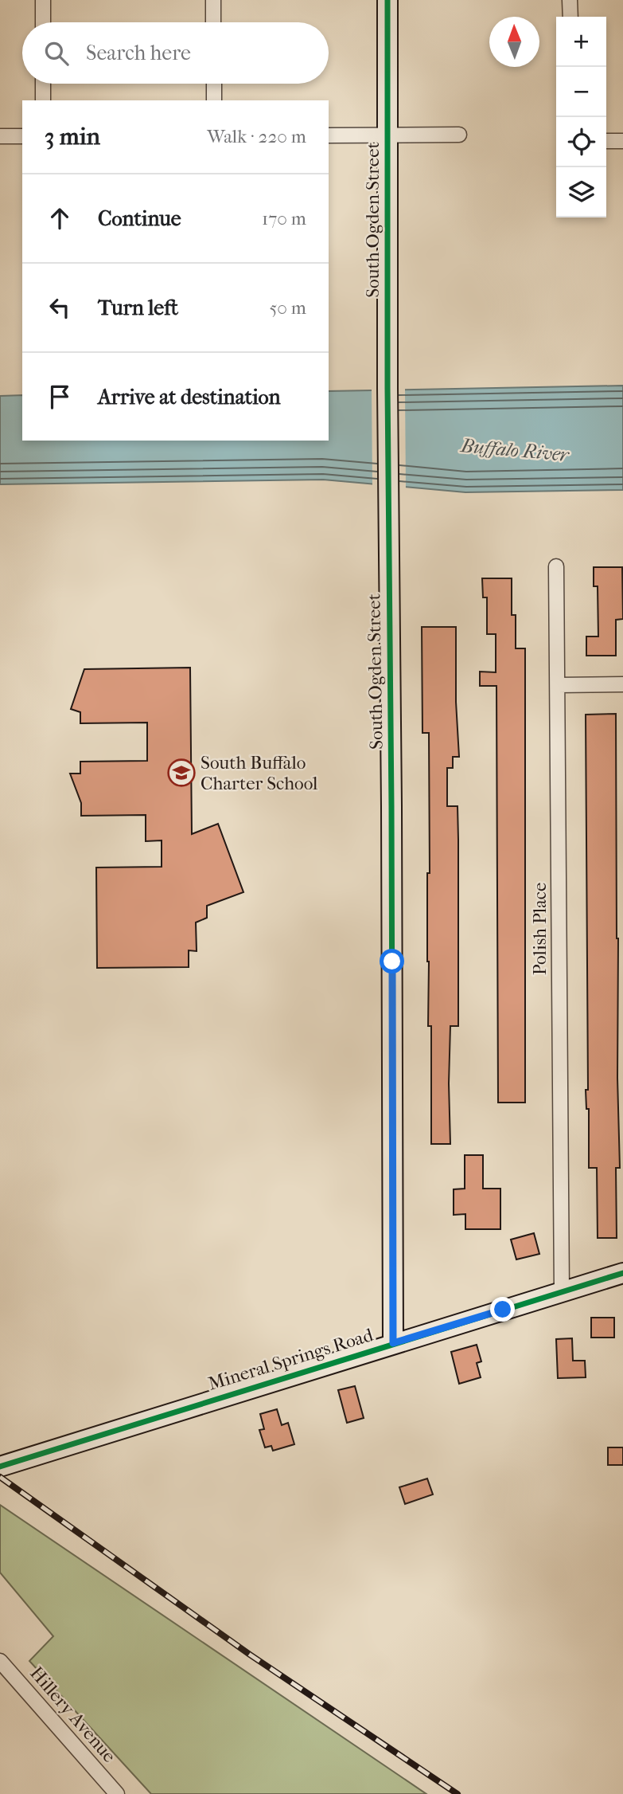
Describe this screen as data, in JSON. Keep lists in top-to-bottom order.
{
  "streets": {
    "street": [
      "South Ogden Street",
      "Polish Place",
      "Mineral Springs Road",
      "Hillery Avenue"
    ]
  },
  "crossings": [
    ["South Ogden Street", "Mineral Springs Road"],
    ["Polish Place", "Mineral Springs Road"]
  ],
  "water": ["Buffalo River"],
  "places": {
    "school or university": ["South Buffalo Charter School"]
  },
  "north": "top",
  "page": {
    "map_buttons": ["+", "−"],
    "search": "Search here",
    "heading": ["3 min", "Walk · 220 m"],
    "list": [
      ["Continue", "170 m"],
      ["Turn left", "50 m"],
      "Arrive at destination"
    ]
  }
}
